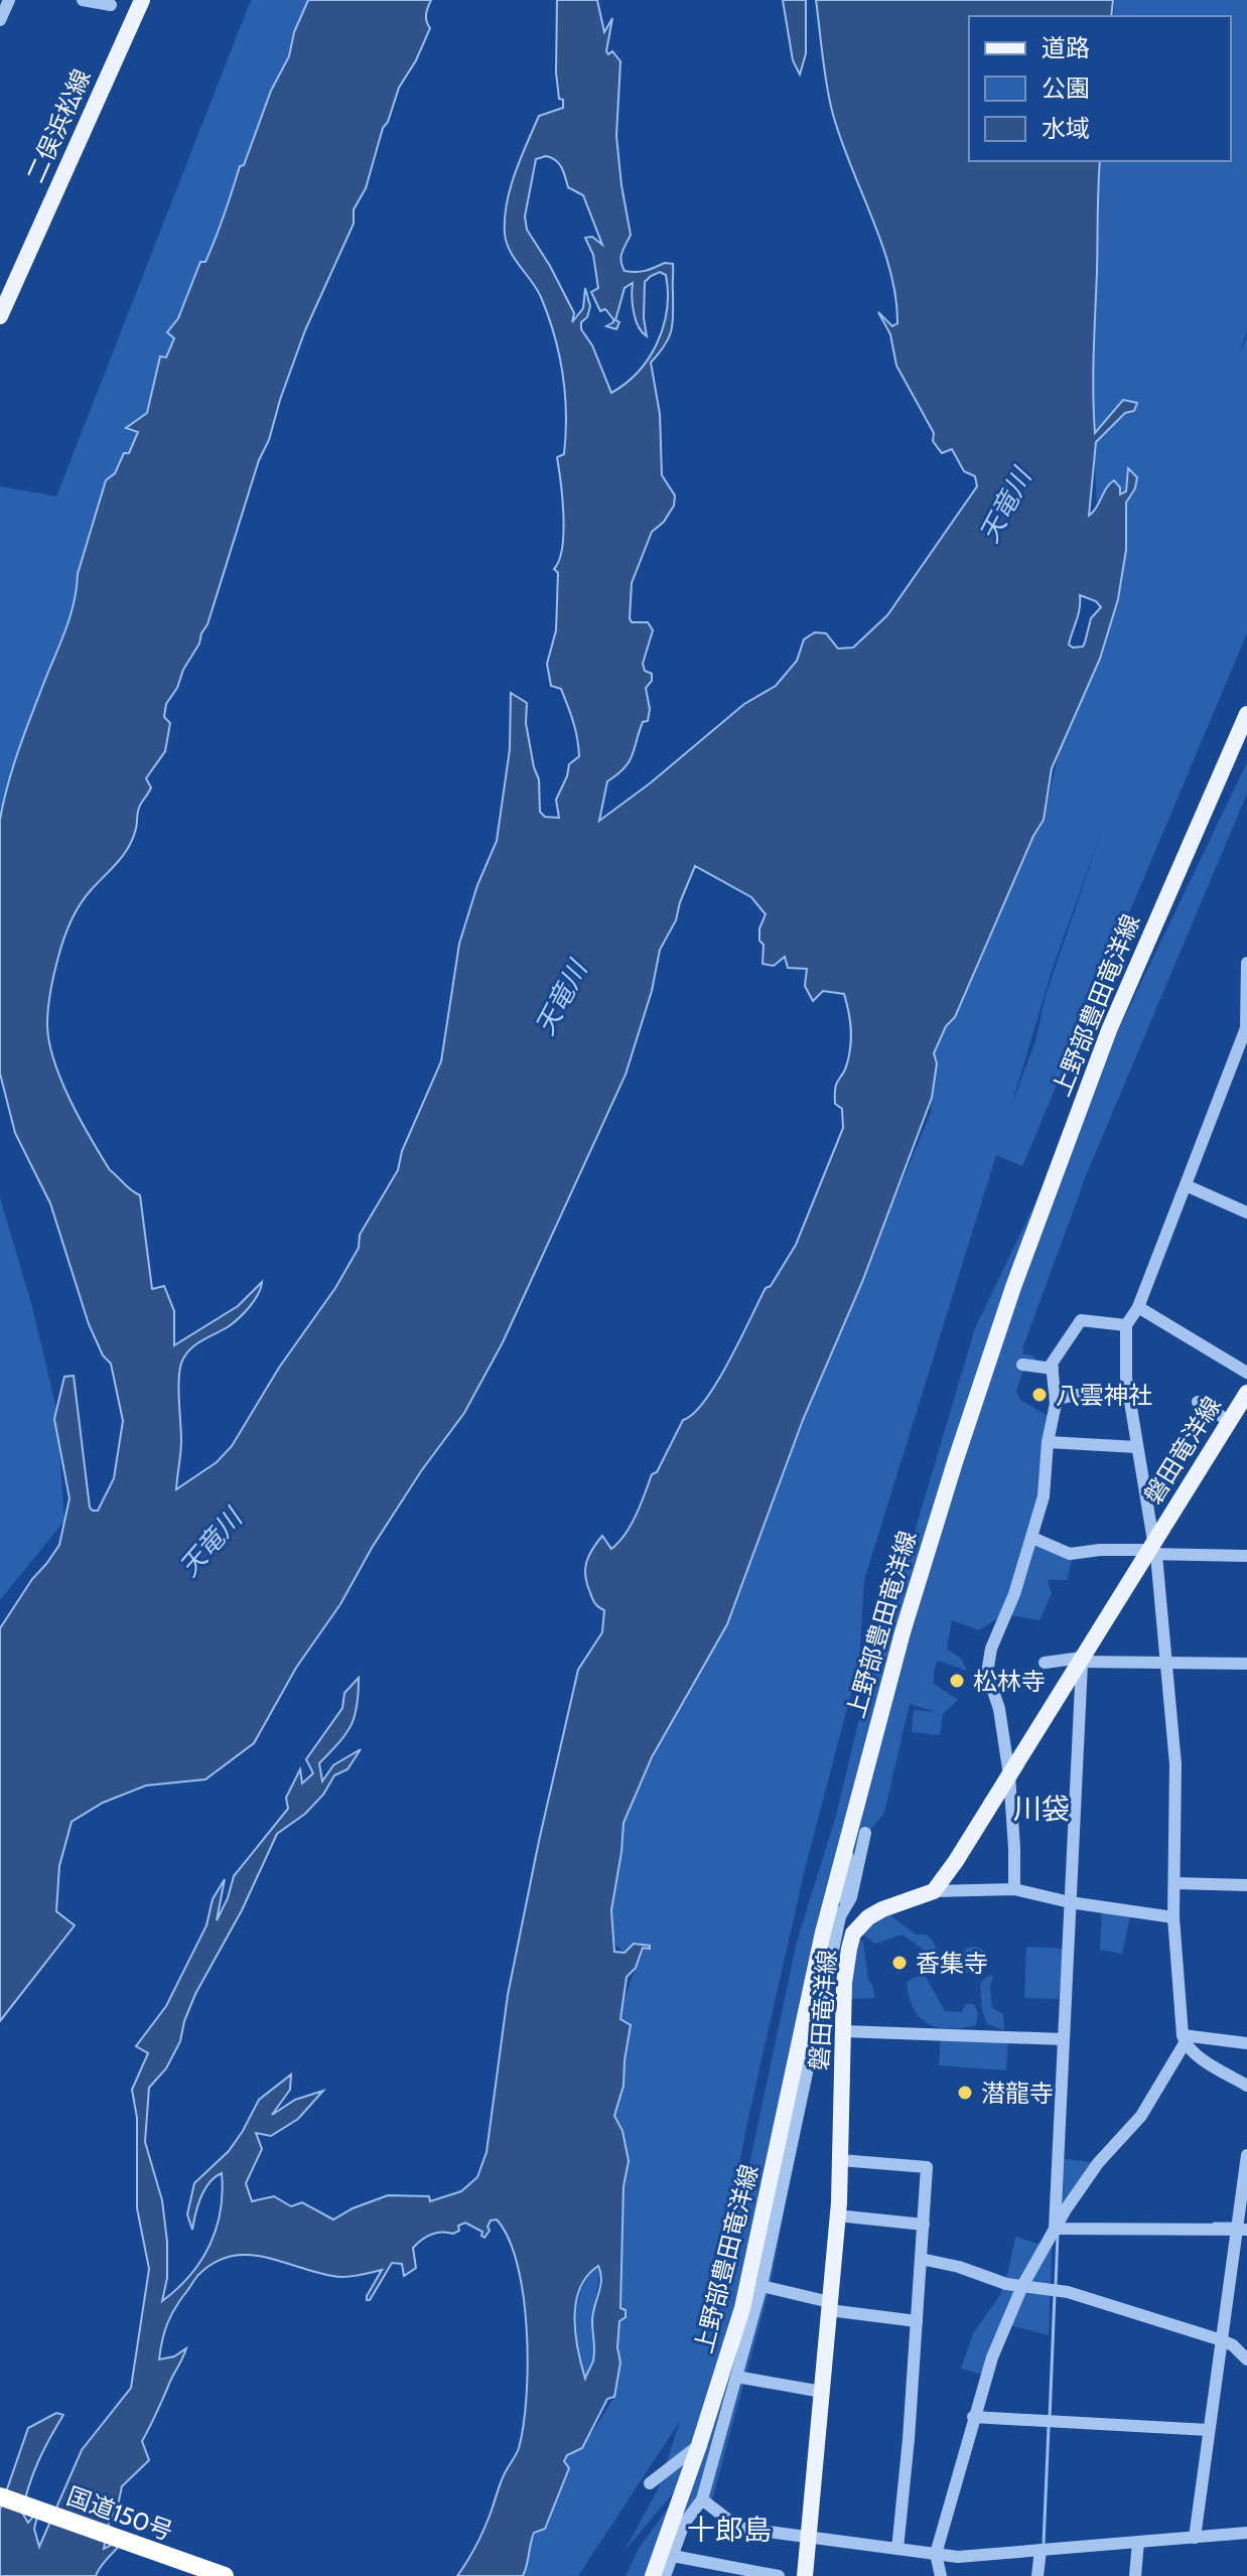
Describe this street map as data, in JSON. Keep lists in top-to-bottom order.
{
  "streets": {
    "highway": ["国道150号"],
    "main road": ["二俣浜松線", "上野部豊田竜洋線", "磐田竜洋線"]
  },
  "districts": ["川袋", "十郎島"],
  "water": ["天竜川"],
  "places": [
    "八雲神社",
    "松林寺",
    "香集寺",
    "潜龍寺"
  ],
  "legend": ["道路", "公園", "水域"]
}
